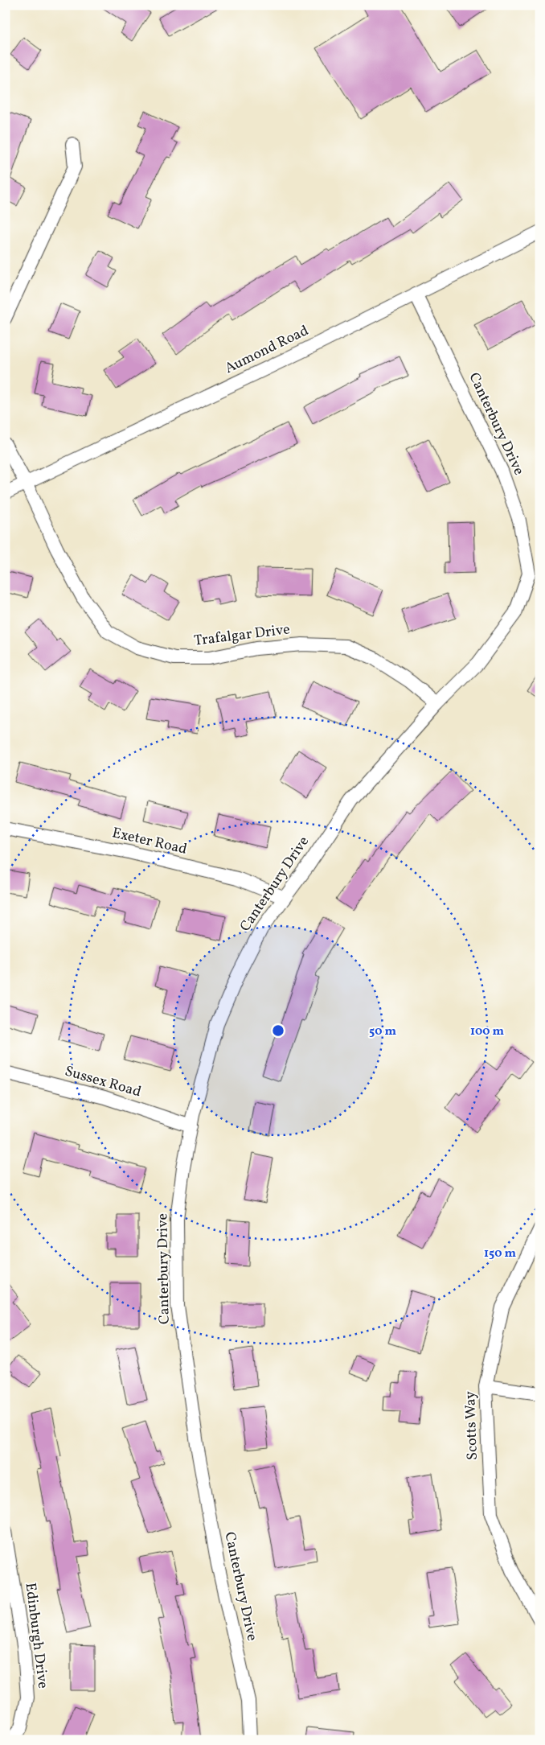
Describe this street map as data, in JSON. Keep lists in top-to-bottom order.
{
  "streets": {
    "street": [
      "Aumond Road",
      "Canterbury Drive",
      "Trafalgar Drive",
      "Exeter Road",
      "Sussex Road",
      "Scotts Way",
      "Edinburgh Drive"
    ]
  },
  "crossings": [
    ["Aumond Road", "Canterbury Drive"],
    ["Aumond Road", "Trafalgar Drive"],
    ["Canterbury Drive", "Trafalgar Drive"],
    ["Canterbury Drive", "Exeter Road"],
    ["Canterbury Drive", "Sussex Road"]
  ],
  "rings": ["50 m", "100 m", "150 m"]
}
